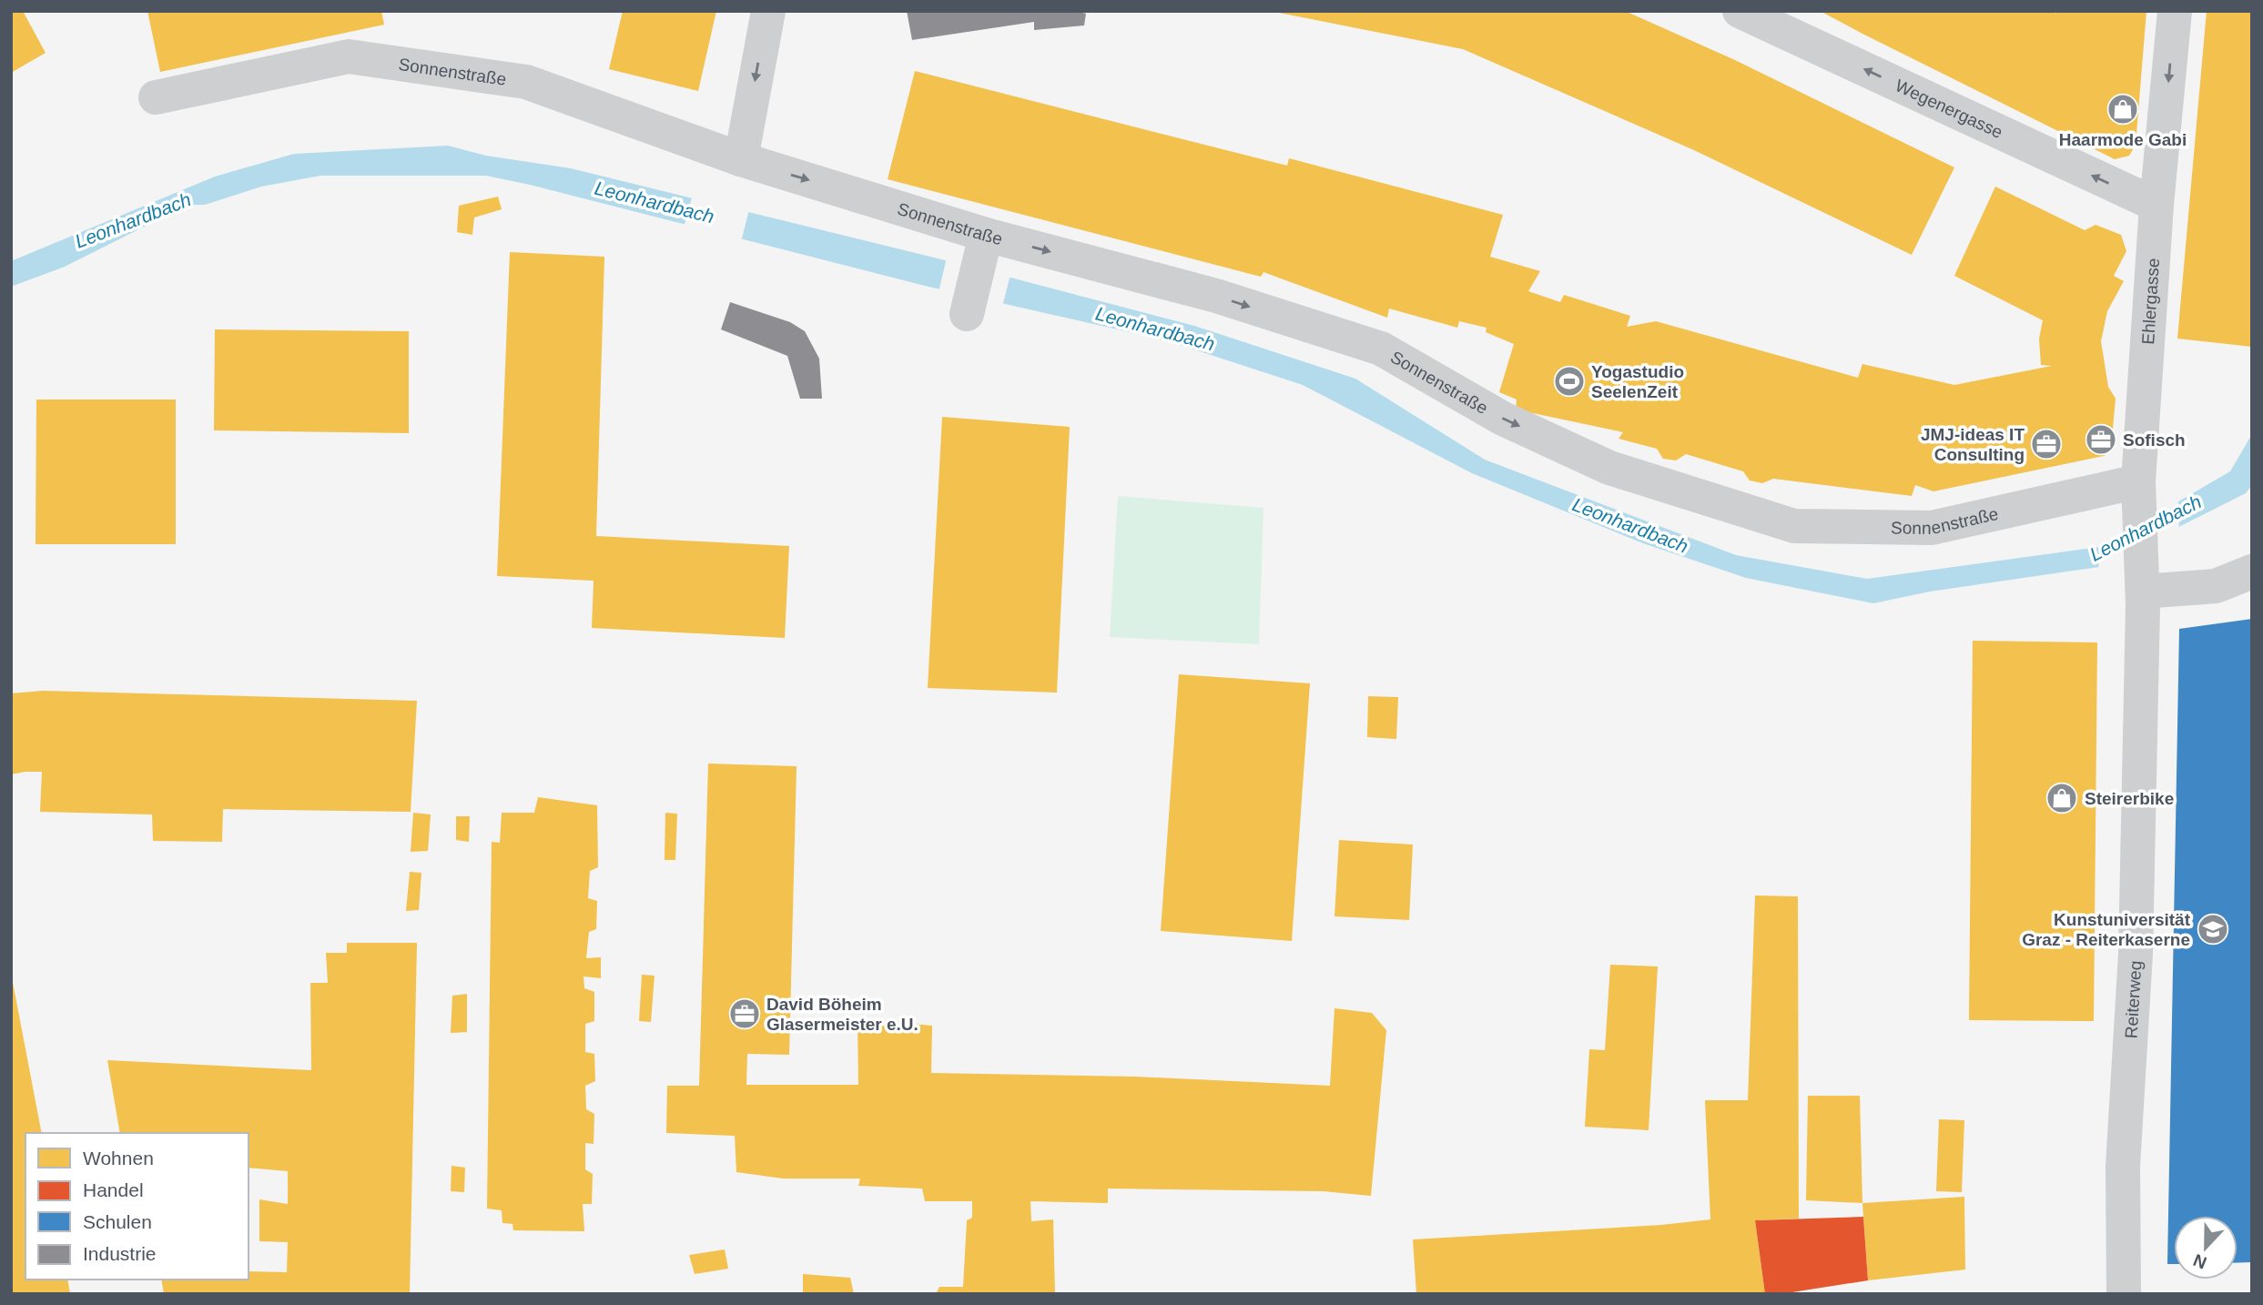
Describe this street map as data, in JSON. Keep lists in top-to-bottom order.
{
  "streets": {
    "street": [
      "Sonnenstraße",
      "Wegenergasse",
      "Ehlergasse",
      "Reiterweg"
    ]
  },
  "crossings": [
    ["Sonnenstraße", "Ehlergasse"],
    ["Wegenergasse", "Ehlergasse"],
    ["Ehlergasse", "Reiterweg"]
  ],
  "one_way": ["Sonnenstraße", "Wegenergasse"],
  "water": ["Leonhardbach"],
  "places": {
    "shop": ["Haarmode Gabi", "Steirerbike"],
    "sports": ["Yogastudio SeelenZeit"],
    "office": ["Sofisch", "JMJ-ideas IT Consulting", "David Böheim Glasermeister e.U."],
    "school or university": ["Kunstuniversität Graz - Reiterkaserne"]
  },
  "legend": [
    "Wohnen",
    "Handel",
    "Schulen",
    "Industrie"
  ],
  "north": "bottom"
}
